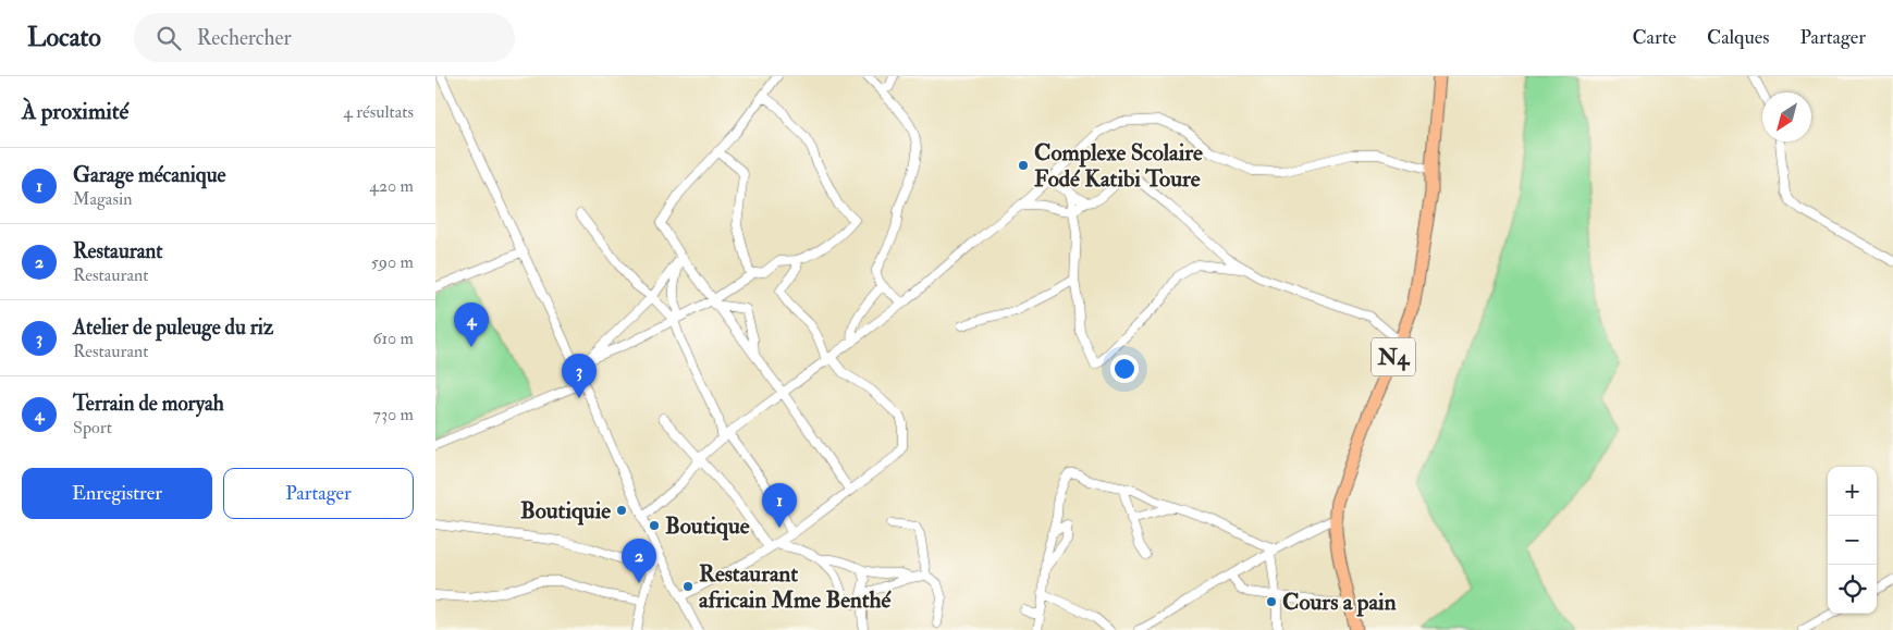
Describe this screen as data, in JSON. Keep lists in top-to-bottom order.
{
  "streets": {
    "highway": ["N4"]
  },
  "places": [
    "Complexe Scolaire Fodé Katibi Toure",
    "Boutiquie",
    "Boutique",
    "Restaurant africain Mme Benthé",
    "Cours a pain"
  ],
  "north": "bottom left",
  "page": {
    "header": "Locato",
    "search": "Rechercher",
    "nav": ["Carte", "Calques", "Partager"],
    "heading": ["À proximité", "4 résultats"],
    "list": [
      {
        "mark": "1",
        "name": "Garage mécanique",
        "note": "Magasin",
        "value": "420 m"
      },
      {
        "mark": "2",
        "name": "Restaurant",
        "note": "Restaurant",
        "value": "590 m"
      },
      {
        "mark": "3",
        "name": "Atelier de puleuge du riz",
        "note": "Restaurant",
        "value": "610 m"
      },
      {
        "mark": "4",
        "name": "Terrain de moryah",
        "note": "Sport",
        "value": "730 m"
      }
    ],
    "pins": [
      "4",
      "3",
      "1",
      "2"
    ],
    "buttons": ["Enregistrer", "Partager"],
    "map_buttons": ["+", "−"]
  }
}
